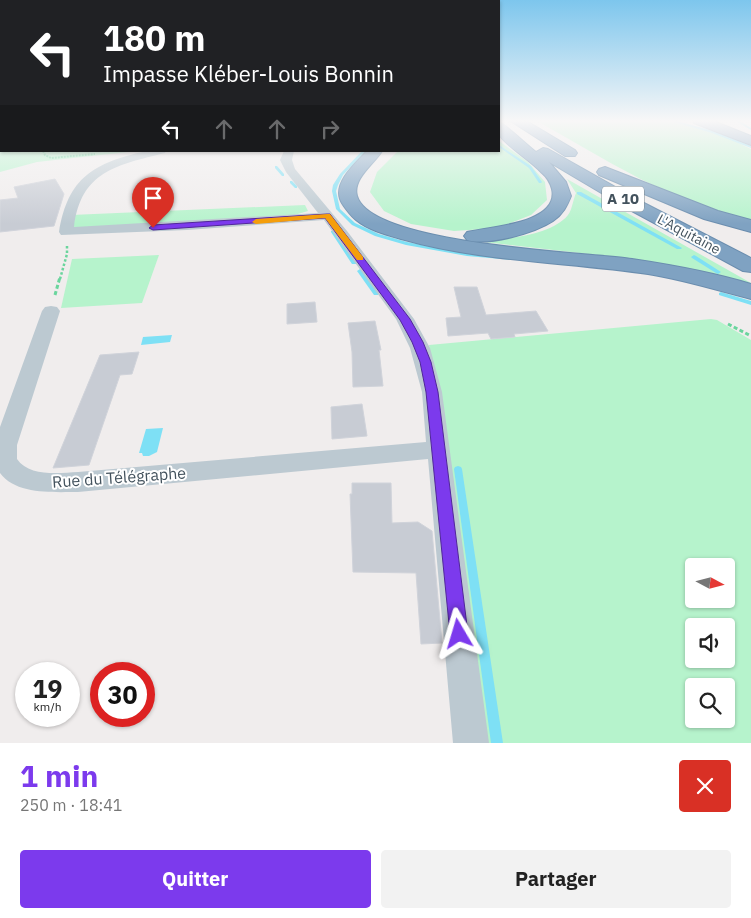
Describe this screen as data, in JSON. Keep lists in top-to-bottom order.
{
  "streets": {
    "highway": ["A 10", "L'Aquitaine"],
    "street": ["Rue du Télégraphe"]
  },
  "north": "right",
  "page": {
    "turn": ["180 m", "Impasse Kléber-Louis Bonnin"],
    "speed": "19 km/h",
    "limit": "30",
    "heading": ["1 min", "250 m · 18:41"],
    "buttons": ["Quitter", "Partager"]
  }
}
